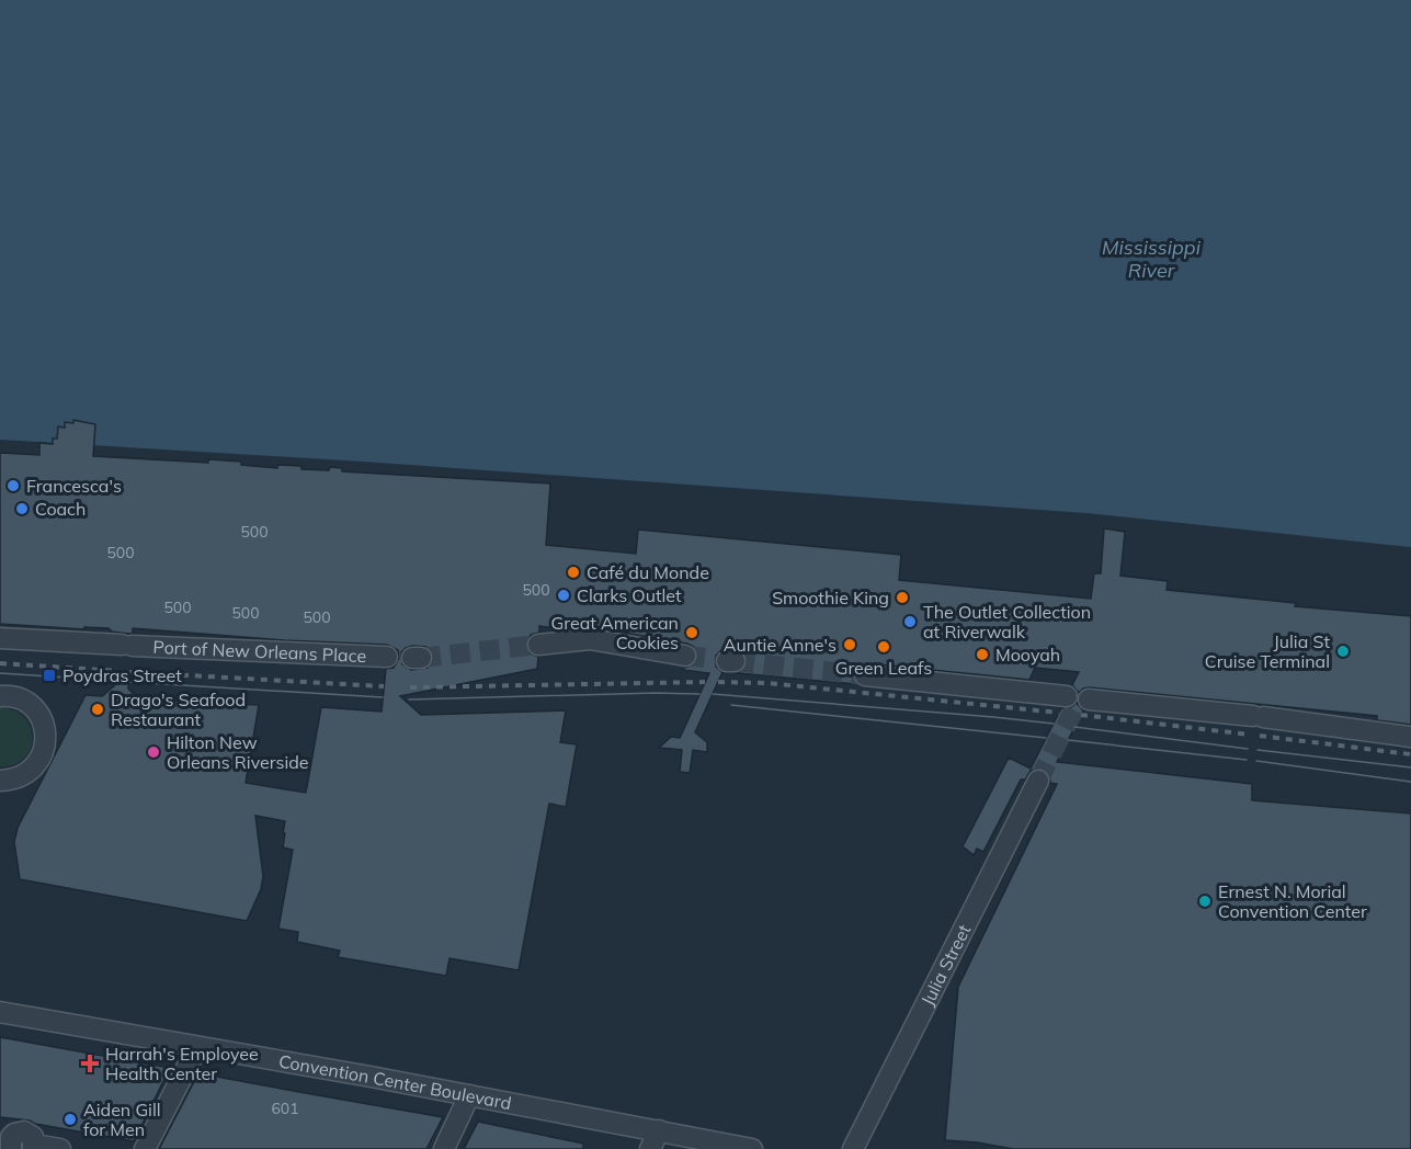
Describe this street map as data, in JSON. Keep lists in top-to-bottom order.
{
  "streets": {
    "street": ["Port of New Orleans Place", "Julia Street", "Convention Center Boulevard"]
  },
  "water": ["Mississippi River"],
  "places": {
    "other": [
      "Francesca's",
      "Coach",
      "Café du Monde",
      "Clarks Outlet",
      "Smoothie King",
      "The Outlet Collection at Riverwalk",
      "Great American Cookies",
      "Auntie Anne's",
      "Green Leafs",
      "Julia St Cruise Terminal",
      "Mooyah",
      "Drago's Seafood Restaurant",
      "Hilton New Orleans Riverside",
      "Ernest N. Morial Convention Center",
      "Aiden Gill for Men"
    ],
    "transit": ["Poydras Street"],
    "health": ["Harrah's Employee Health Center"]
  },
  "house_numbers": [
    "500",
    "500",
    "500",
    "500",
    "500",
    "500",
    "601"
  ]
}
